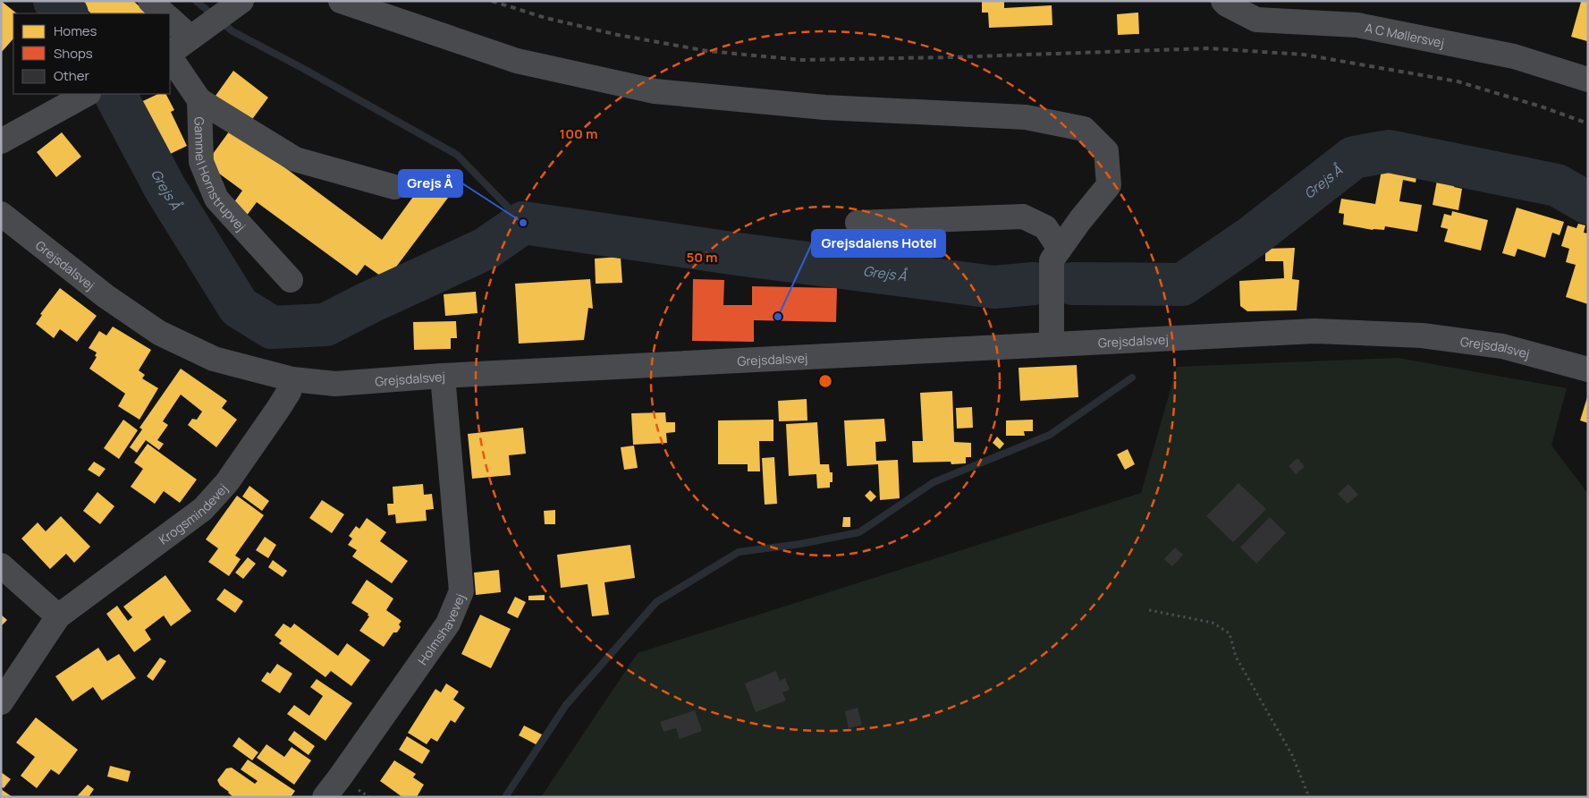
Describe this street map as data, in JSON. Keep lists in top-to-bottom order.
{
  "streets": {
    "street": [
      "A C Møllersvej",
      "Gammel Hornstrupvej",
      "Grejsdalsvej",
      "Krogsmindevej",
      "Holmshavevej"
    ]
  },
  "crossings": [
    ["Grejsdalsvej", "Krogsmindevej"],
    ["Grejsdalsvej", "Holmshavevej"]
  ],
  "water": ["Grejs Å"],
  "places": ["Grejs Å", "Grejsdalens Hotel"],
  "legend": ["Homes", "Shops", "Other"],
  "rings": ["100 m", "50 m"]
}
